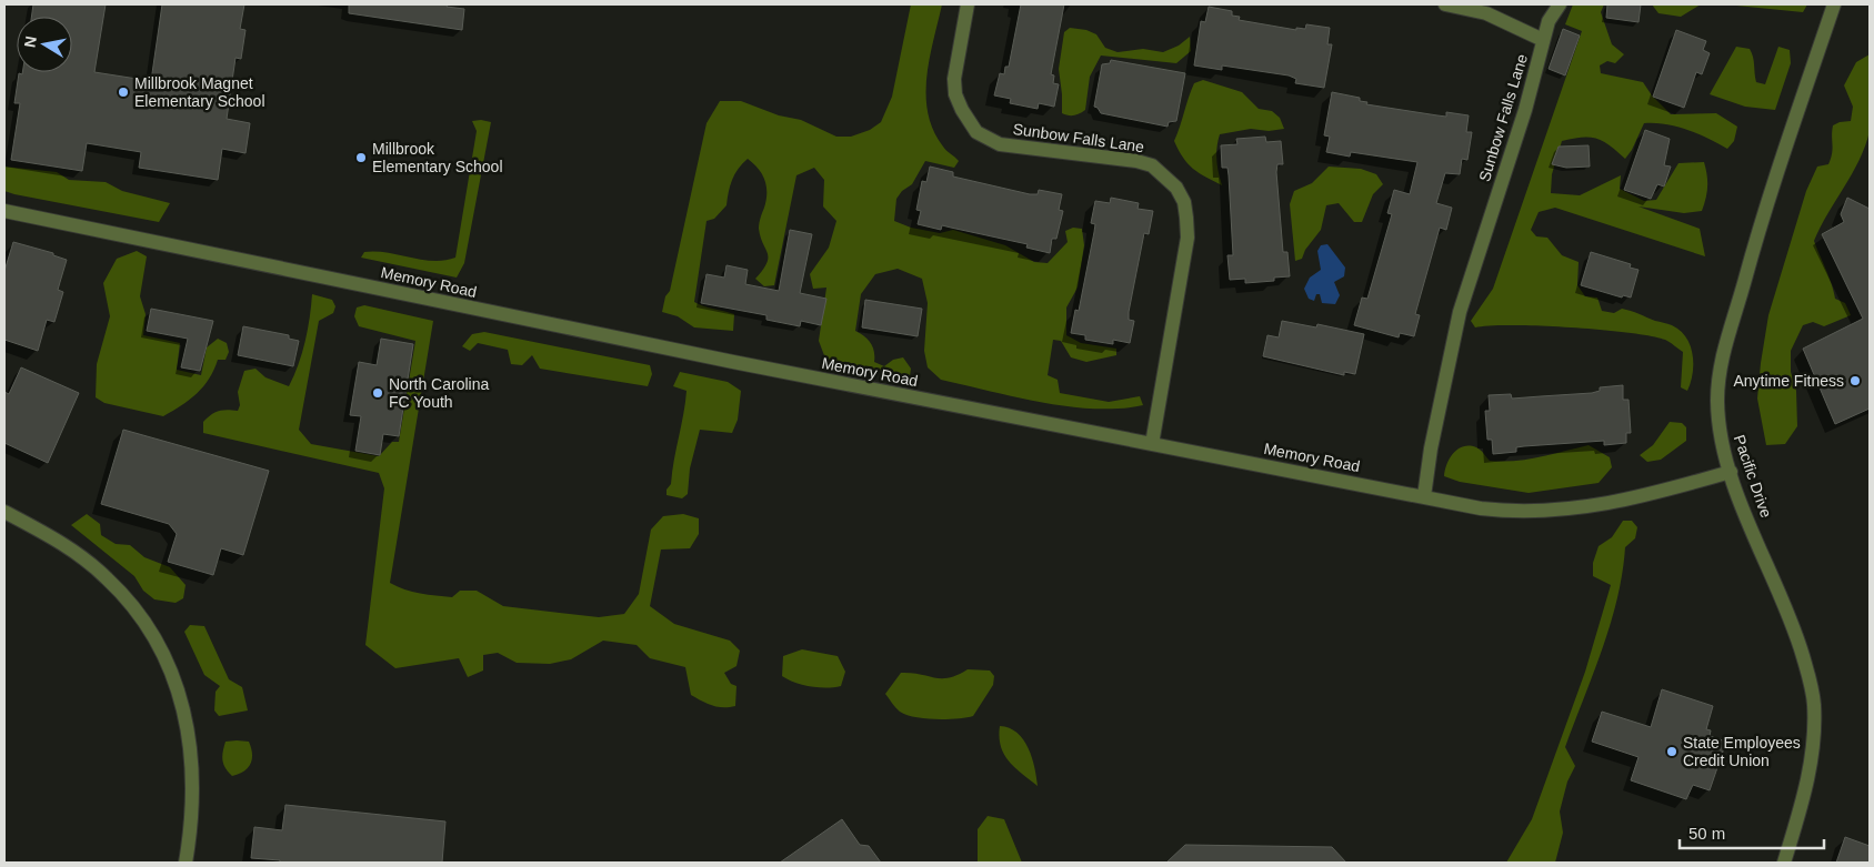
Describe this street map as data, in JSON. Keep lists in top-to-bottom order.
{
  "streets": {
    "street": ["Sunbow Falls Lane", "Memory Road", "Pacific Drive"]
  },
  "crossings": [
    ["Sunbow Falls Lane", "Memory Road"],
    ["Memory Road", "Pacific Drive"]
  ],
  "places": [
    "Millbrook Magnet Elementary School",
    "Millbrook Elementary School",
    "Anytime Fitness",
    "North Carolina FC Youth",
    "State Employees Credit Union"
  ],
  "scale_bar": "50 m",
  "north": "left"
}
